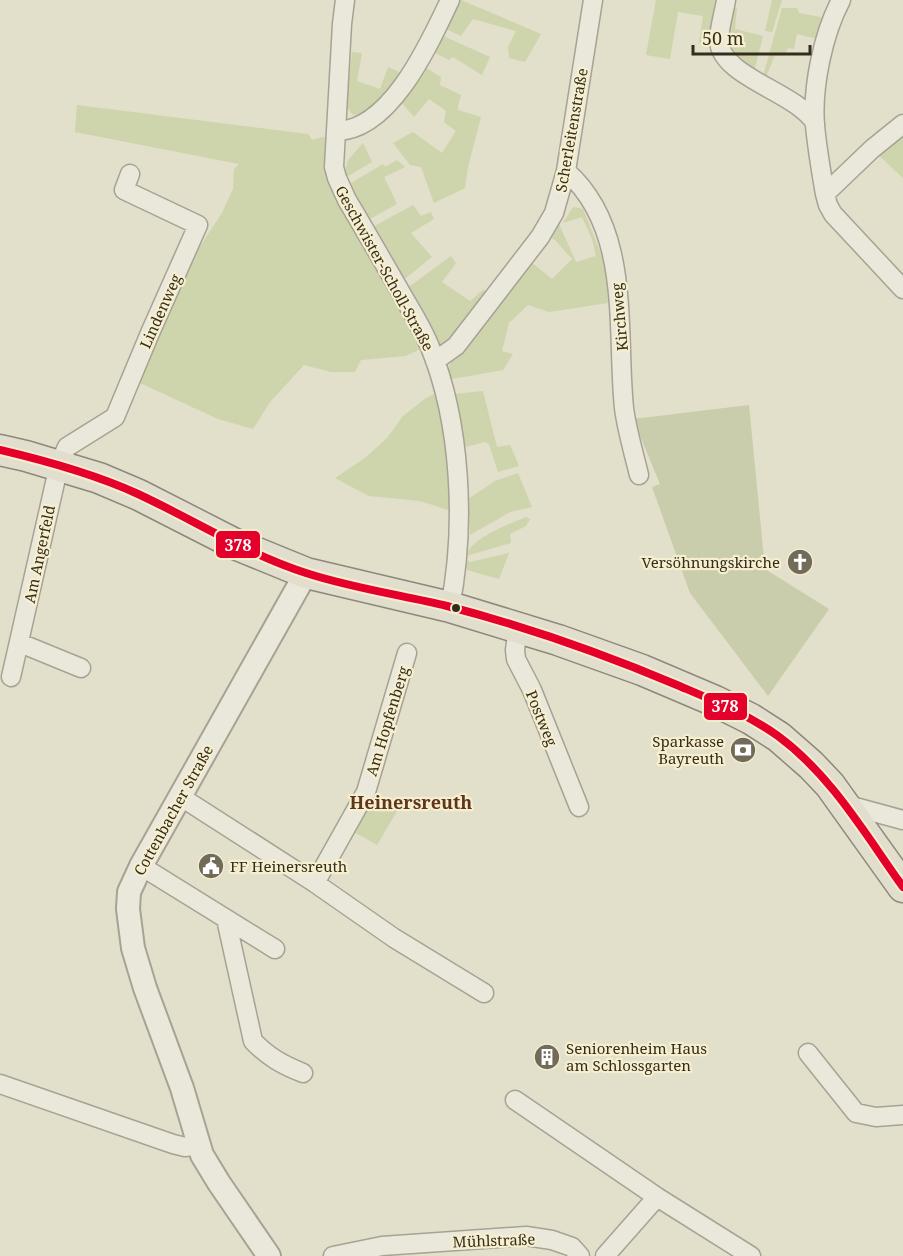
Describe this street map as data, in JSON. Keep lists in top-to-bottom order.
{
  "streets": {
    "street": [
      "Scherleitenstraße",
      "Geschwister-Scholl-Straße",
      "Lindenweg",
      "Kirchweg",
      "Am Angerfeld",
      "Postweg",
      "Am Hopfenberg",
      "Cottenbacher Straße",
      "Mühlstraße"
    ]
  },
  "crossings": [
    ["Scherleitenstraße", "Geschwister-Scholl-Straße"],
    ["Scherleitenstraße", "Kirchweg"],
    ["Lindenweg", "Am Angerfeld"]
  ],
  "districts": ["Heinersreuth"],
  "places": {
    "church": ["Versöhnungskirche"],
    "bank": ["Sparkasse Bayreuth"],
    "public building": ["FF Heinersreuth"],
    "building": ["Seniorenheim Haus am Schlossgarten"]
  },
  "lines": ["transit line 378"],
  "scale_bar": "50 m"
}
